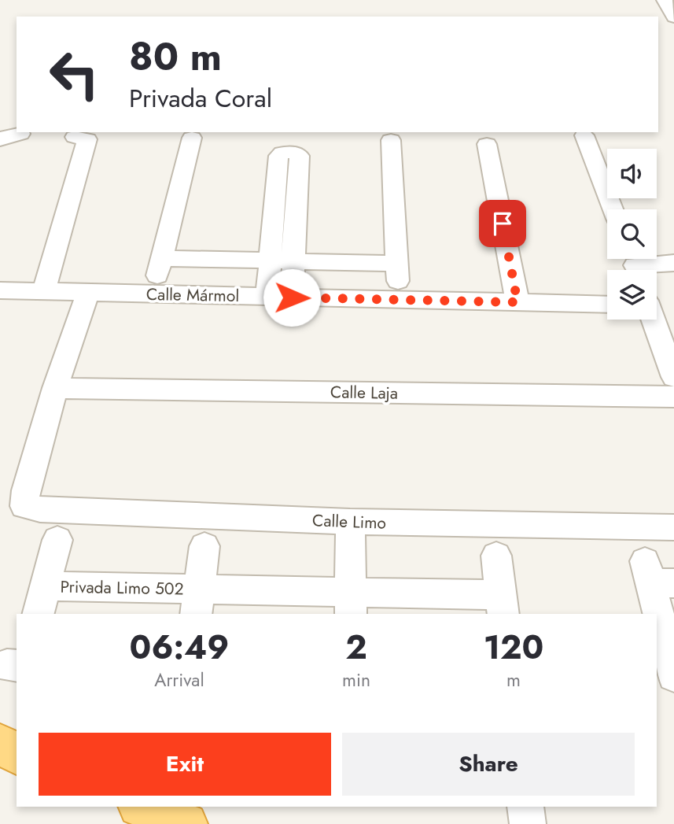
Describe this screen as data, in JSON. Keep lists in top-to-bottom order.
{
  "streets": {
    "street": [
      "Calle Mármol",
      "Calle Laja",
      "Calle Limo",
      "Privada Limo 502"
    ]
  },
  "crossings": [
    ["Calle Laja", "Calle Limo"]
  ],
  "page": {
    "turn": ["80 m", "Privada Coral"],
    "eta": [
      "06:49",
      "Arrival",
      "2",
      "min",
      "120",
      "m"
    ],
    "buttons": ["Exit", "Share"]
  }
}
